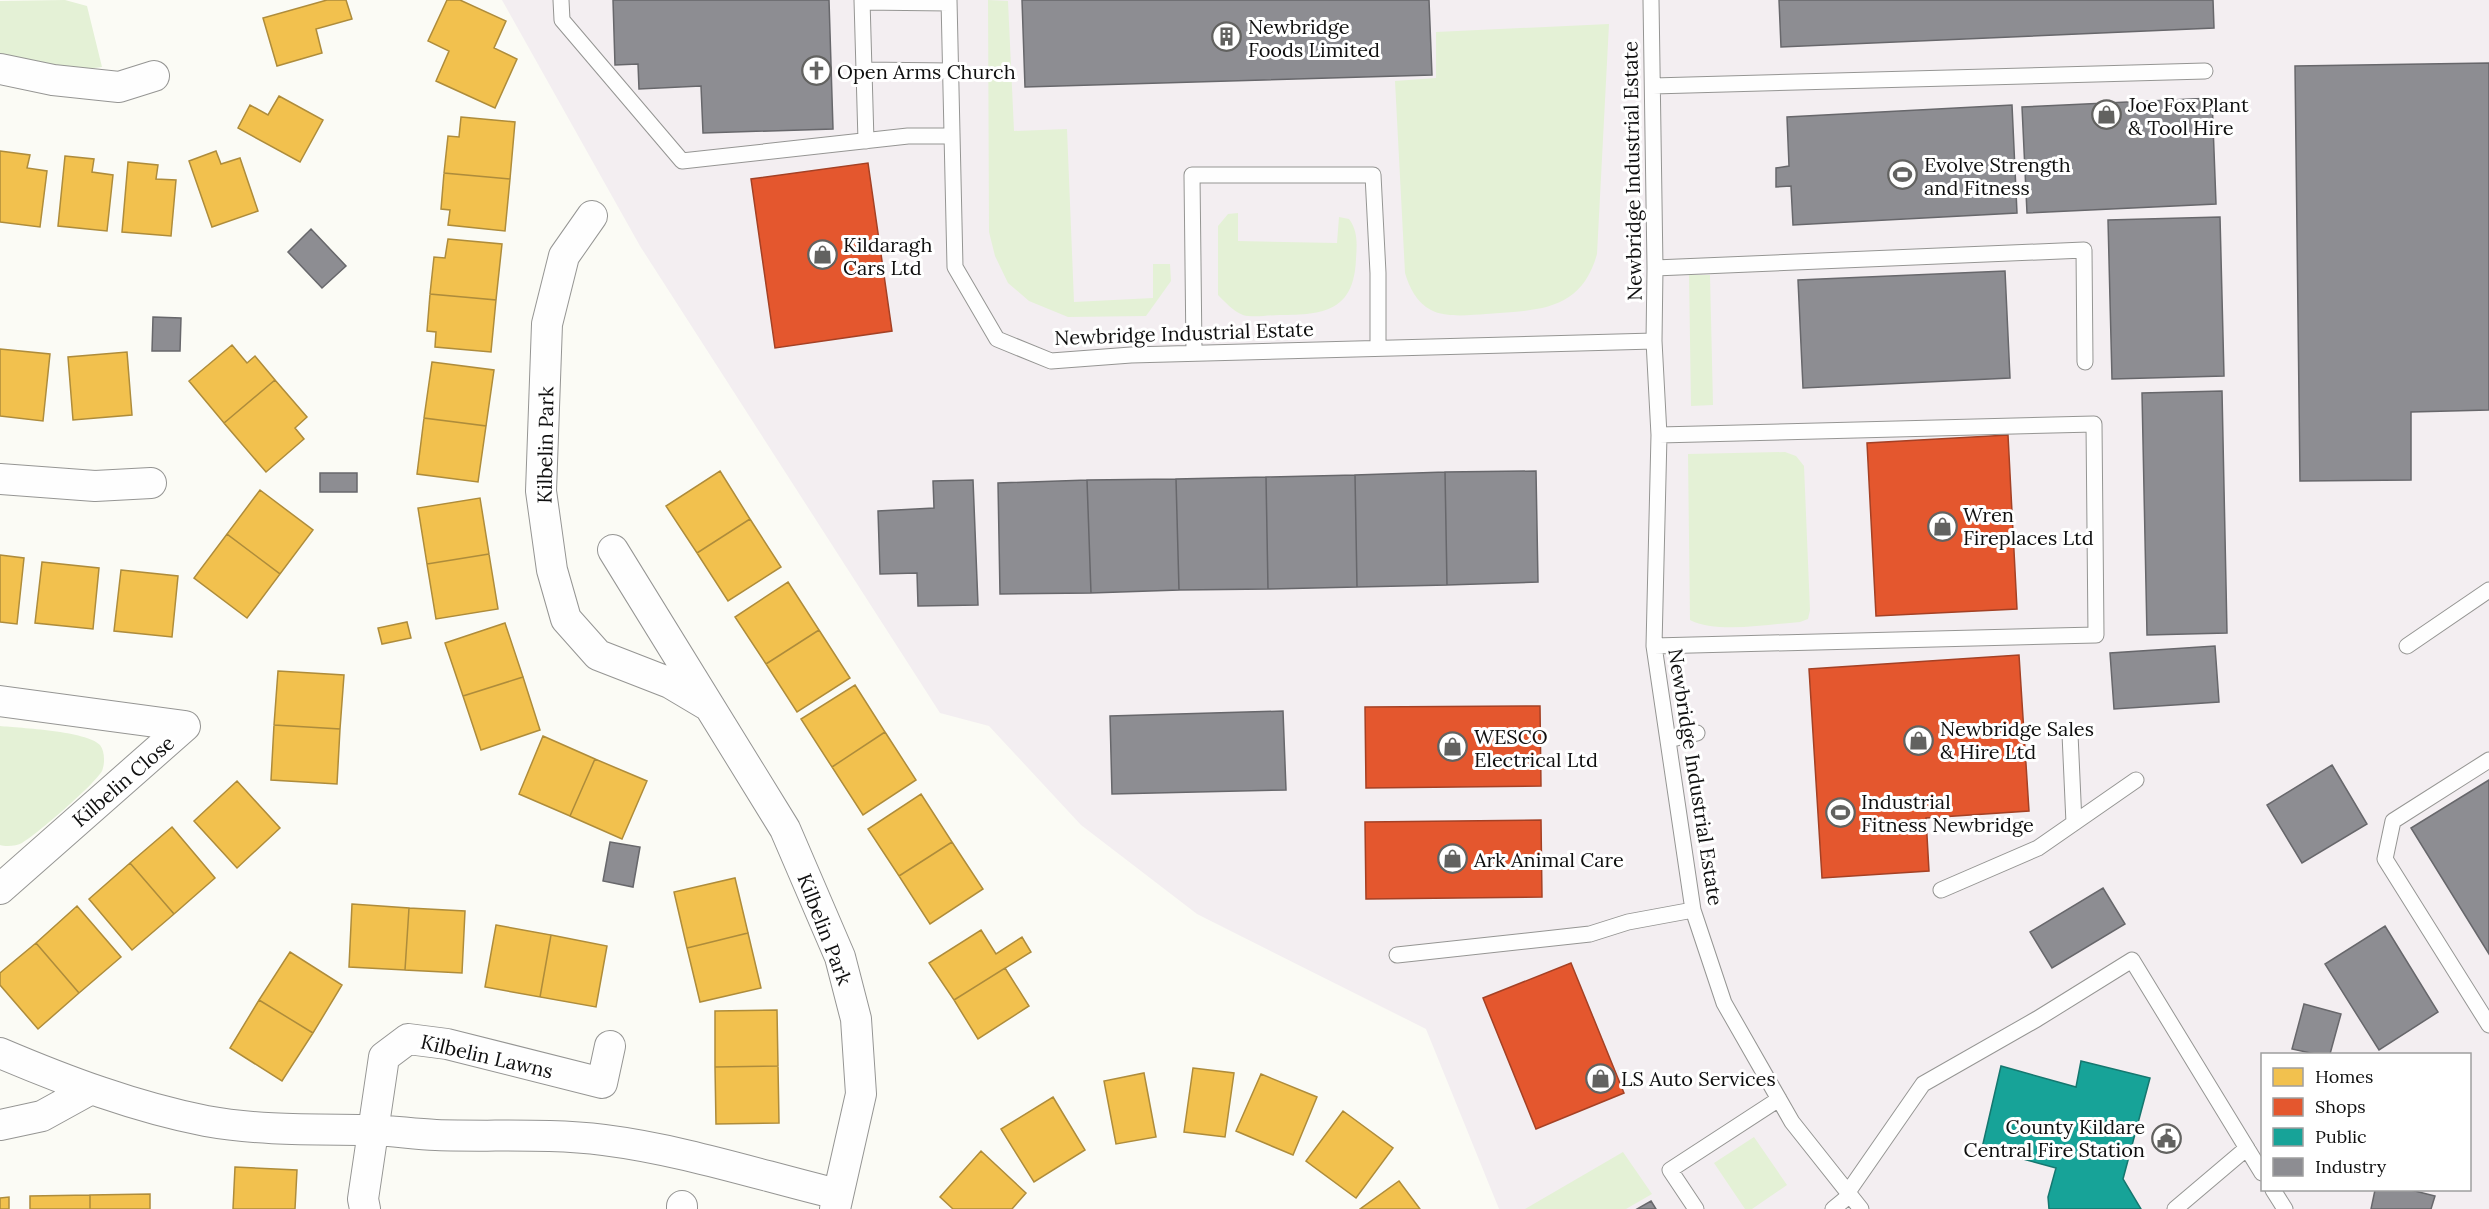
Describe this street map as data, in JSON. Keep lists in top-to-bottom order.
{
  "streets": {
    "street": ["Kilbelin Park", "Kilbelin Close", "Kilbelin Lawns"],
    "lane": ["Newbridge Industrial Estate"]
  },
  "places": {
    "building": ["Newbridge Foods Limited"],
    "church": ["Open Arms Church"],
    "shop": [
      "Joe Fox Plant & Tool Hire",
      "Kildaragh Cars Ltd",
      "Wren Fireplaces Ltd",
      "Newbridge Sales & Hire Ltd",
      "WESCO Electrical Ltd",
      "Ark Animal Care",
      "LS Auto Services"
    ],
    "sports": ["Evolve Strength and Fitness", "Industrial Fitness Newbridge"],
    "public building": ["County Kildare Central Fire Station"]
  },
  "legend": [
    "Homes",
    "Shops",
    "Public",
    "Industry"
  ]
}
